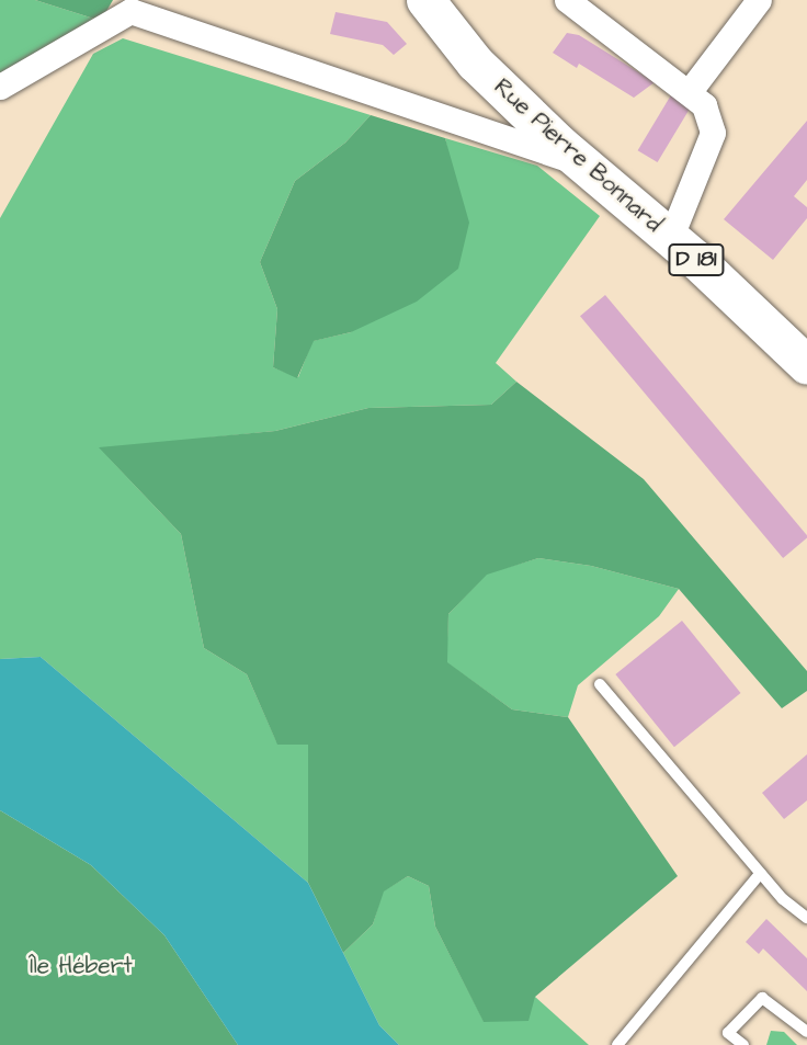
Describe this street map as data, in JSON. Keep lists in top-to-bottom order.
{
  "streets": {
    "main road": ["Rue Pierre Bonnard", "D 181"]
  },
  "parks": ["Île Hébert"]
}
